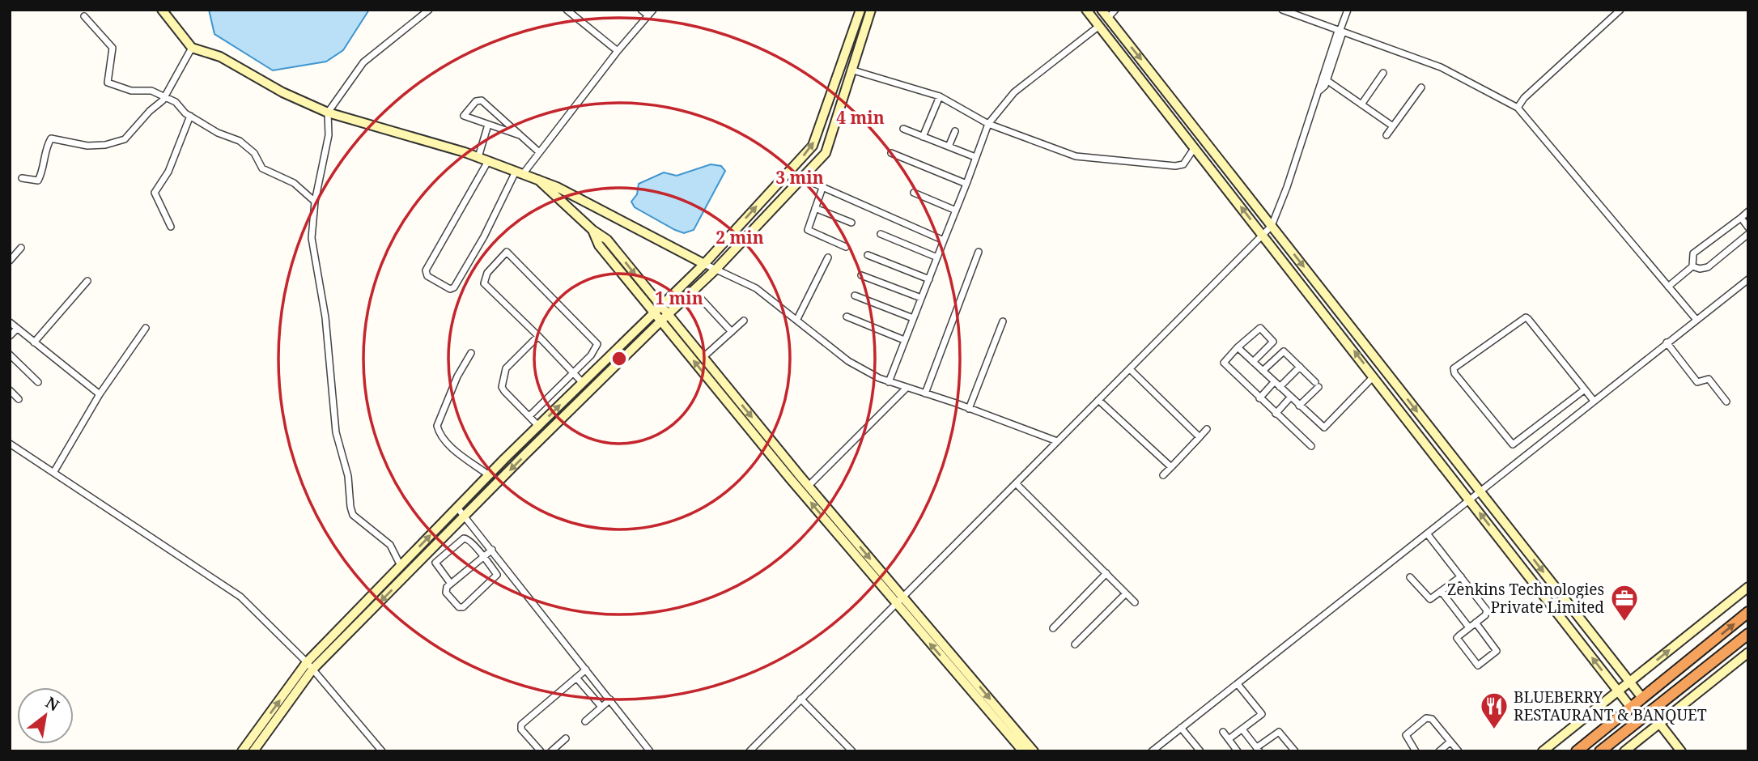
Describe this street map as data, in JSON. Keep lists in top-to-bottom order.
{
  "places": {
    "office": ["Zenkins Technologies Private Limited"],
    "restaurant": ["BLUEBERRY RESTAURANT & BANQUET"]
  },
  "north": "top right",
  "rings": [
    "4 min",
    "3 min",
    "2 min",
    "1 min"
  ]
}
